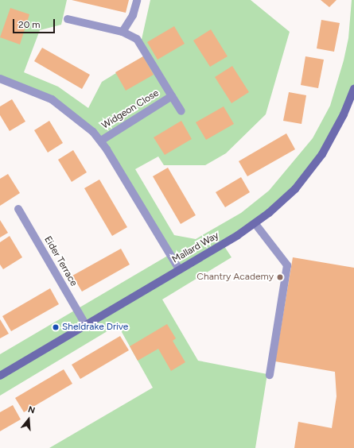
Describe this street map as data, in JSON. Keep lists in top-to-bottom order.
{
  "streets": {
    "street": ["Widgeon Close", "Mallard Way", "Eider Terrace"]
  },
  "crossings": [
    ["Mallard Way", "Eider Terrace"]
  ],
  "places": ["Chantry Academy", "Sheldrake Drive"],
  "scale_bar": "20 m",
  "north": "top"
}
